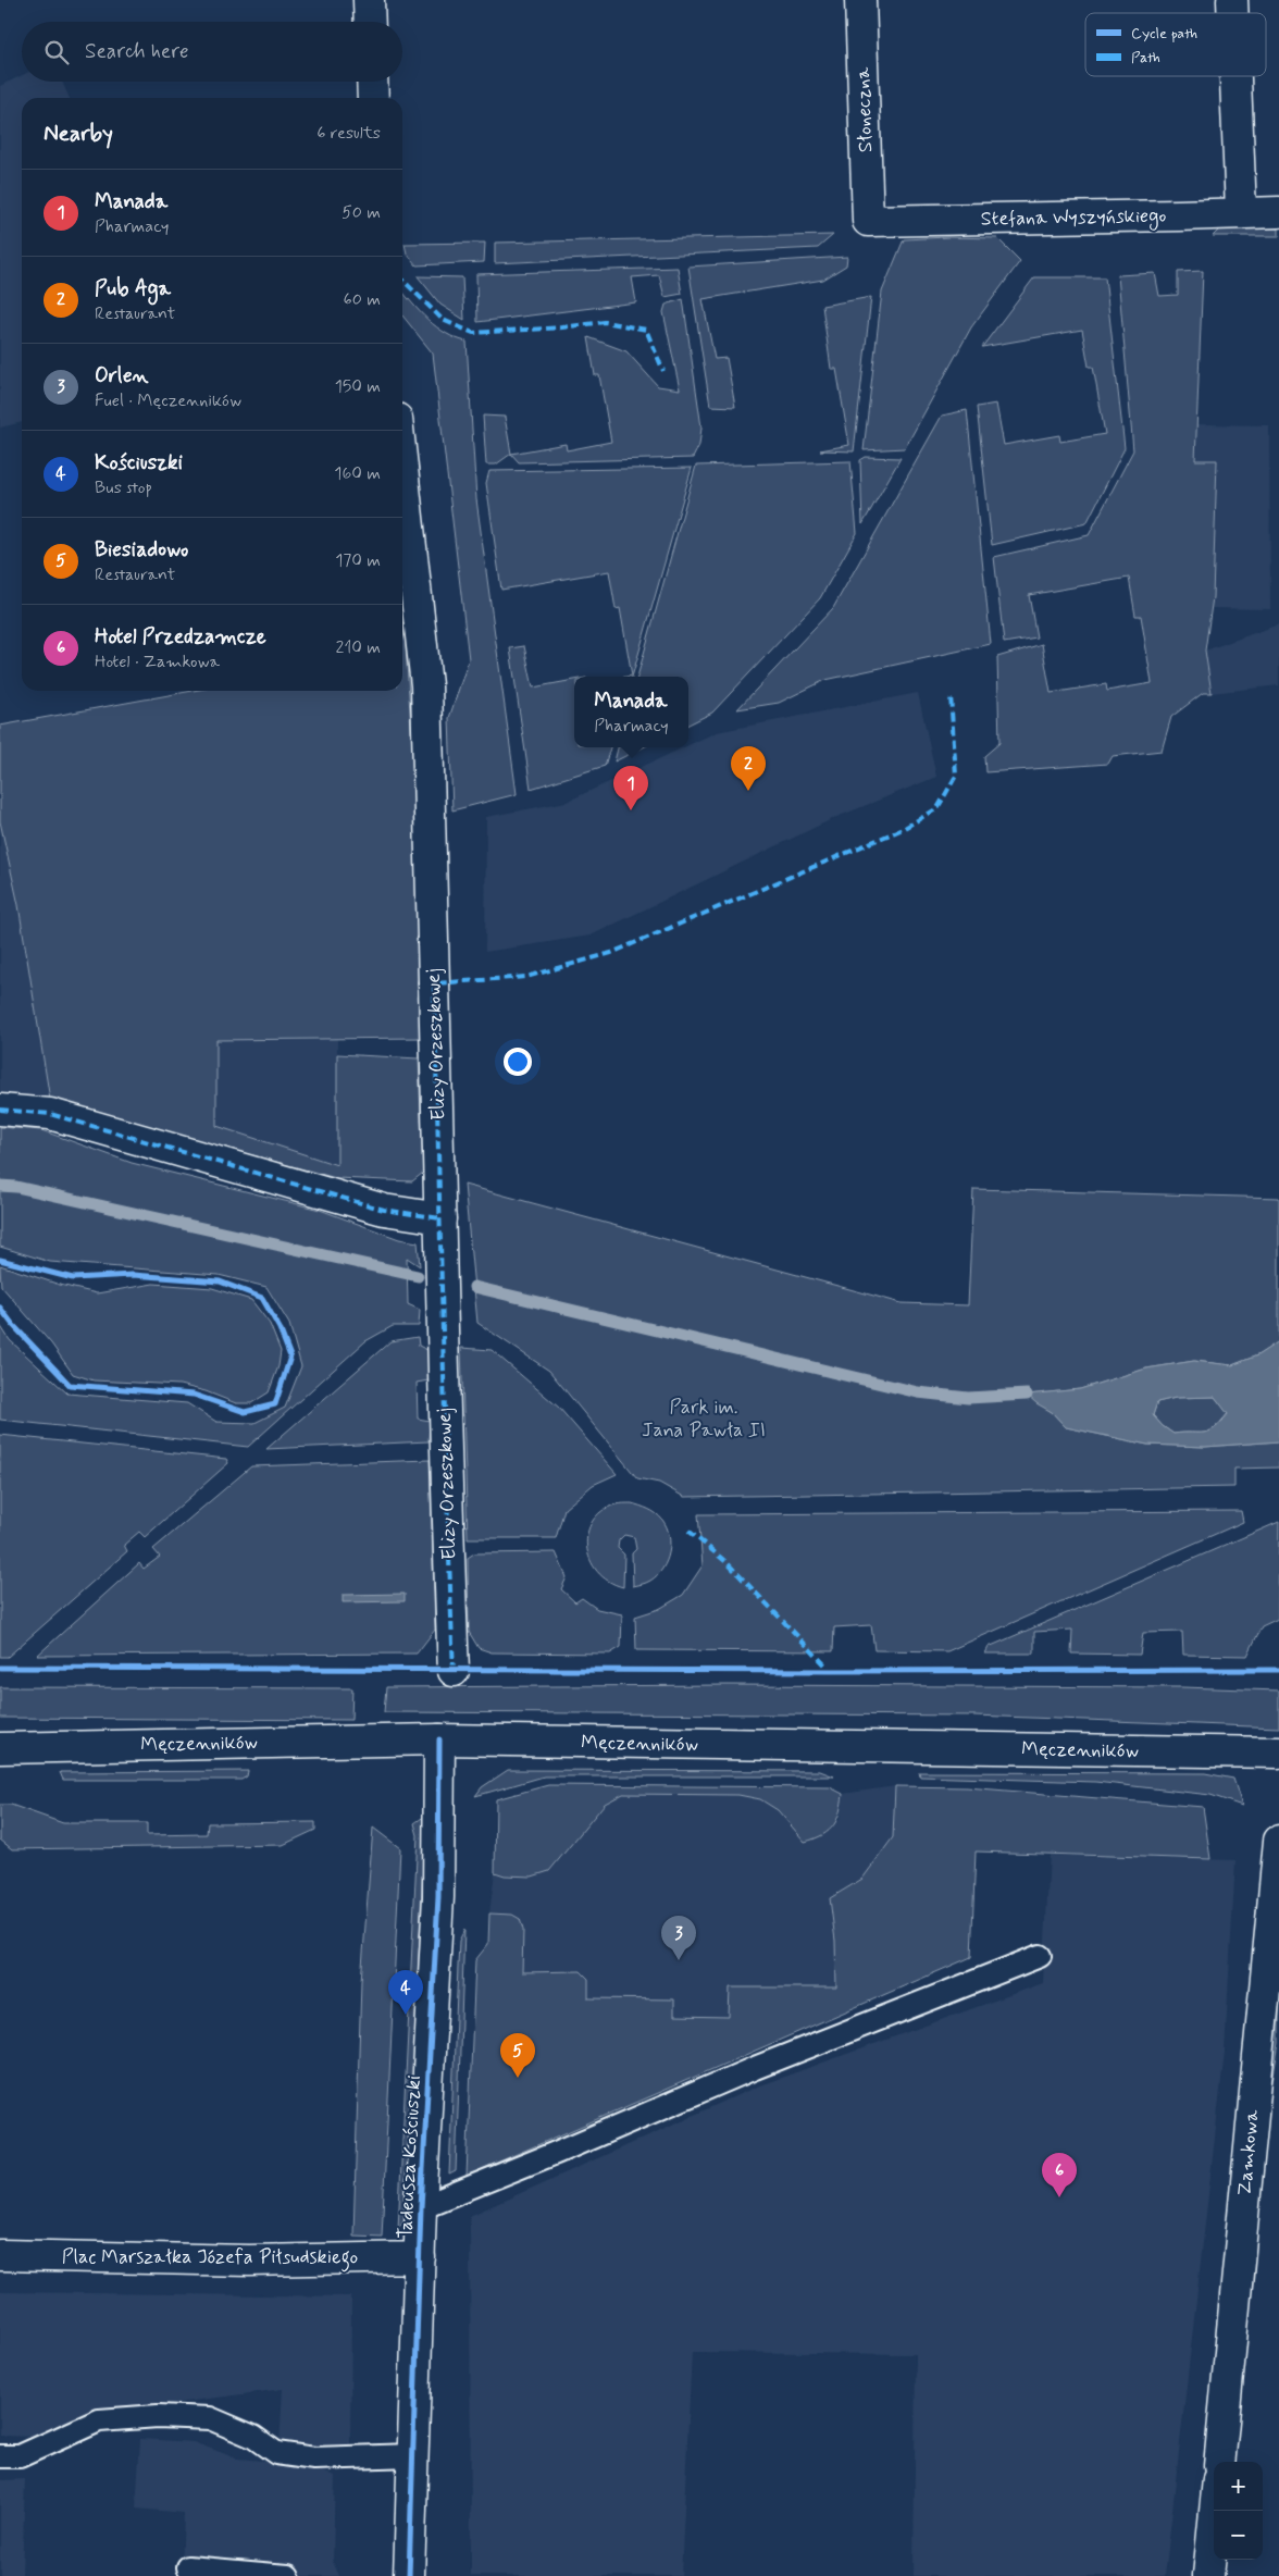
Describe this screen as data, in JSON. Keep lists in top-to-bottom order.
{
  "streets": {
    "street": [
      "Słoneczna",
      "Stefana Wyszyńskiego",
      "Elizy Orzeszkowej",
      "Męczenników",
      "Zamkowa",
      "Tadeusza Kościuszki",
      "Plac Marszałka Józefa Piłsudskiego"
    ]
  },
  "crossings": [
    ["Słoneczna", "Stefana Wyszyńskiego"],
    ["Męczenników", "Tadeusza Kościuszki"],
    ["Tadeusza Kościuszki", "Plac Marszałka Józefa Piłsudskiego"]
  ],
  "parks": ["Park im. Jana Pawła II"],
  "legend": ["Cycle path", "Path"],
  "page": {
    "search": "Search here",
    "heading": ["Nearby", "6 results"],
    "list": [
      {
        "mark": "1",
        "name": "Manada",
        "note": "Pharmacy",
        "value": "50 m"
      },
      {
        "mark": "2",
        "name": "Pub Aga",
        "note": "Restaurant",
        "value": "60 m"
      },
      {
        "mark": "3",
        "name": "Orlen",
        "note": "Fuel · Męczenników",
        "value": "150 m"
      },
      {
        "mark": "4",
        "name": "Kościuszki",
        "note": "Bus stop",
        "value": "160 m"
      },
      {
        "mark": "5",
        "name": "Biesiadowo",
        "note": "Restaurant",
        "value": "170 m"
      },
      {
        "mark": "6",
        "name": "Hotel Przedzamcze",
        "note": "Hotel · Zamkowa",
        "value": "210 m"
      }
    ],
    "popup": ["Manada", "Pharmacy"],
    "pins": [
      "2",
      "1",
      "3",
      "4",
      "5",
      "6"
    ],
    "map_buttons": ["+", "−"]
  }
}
